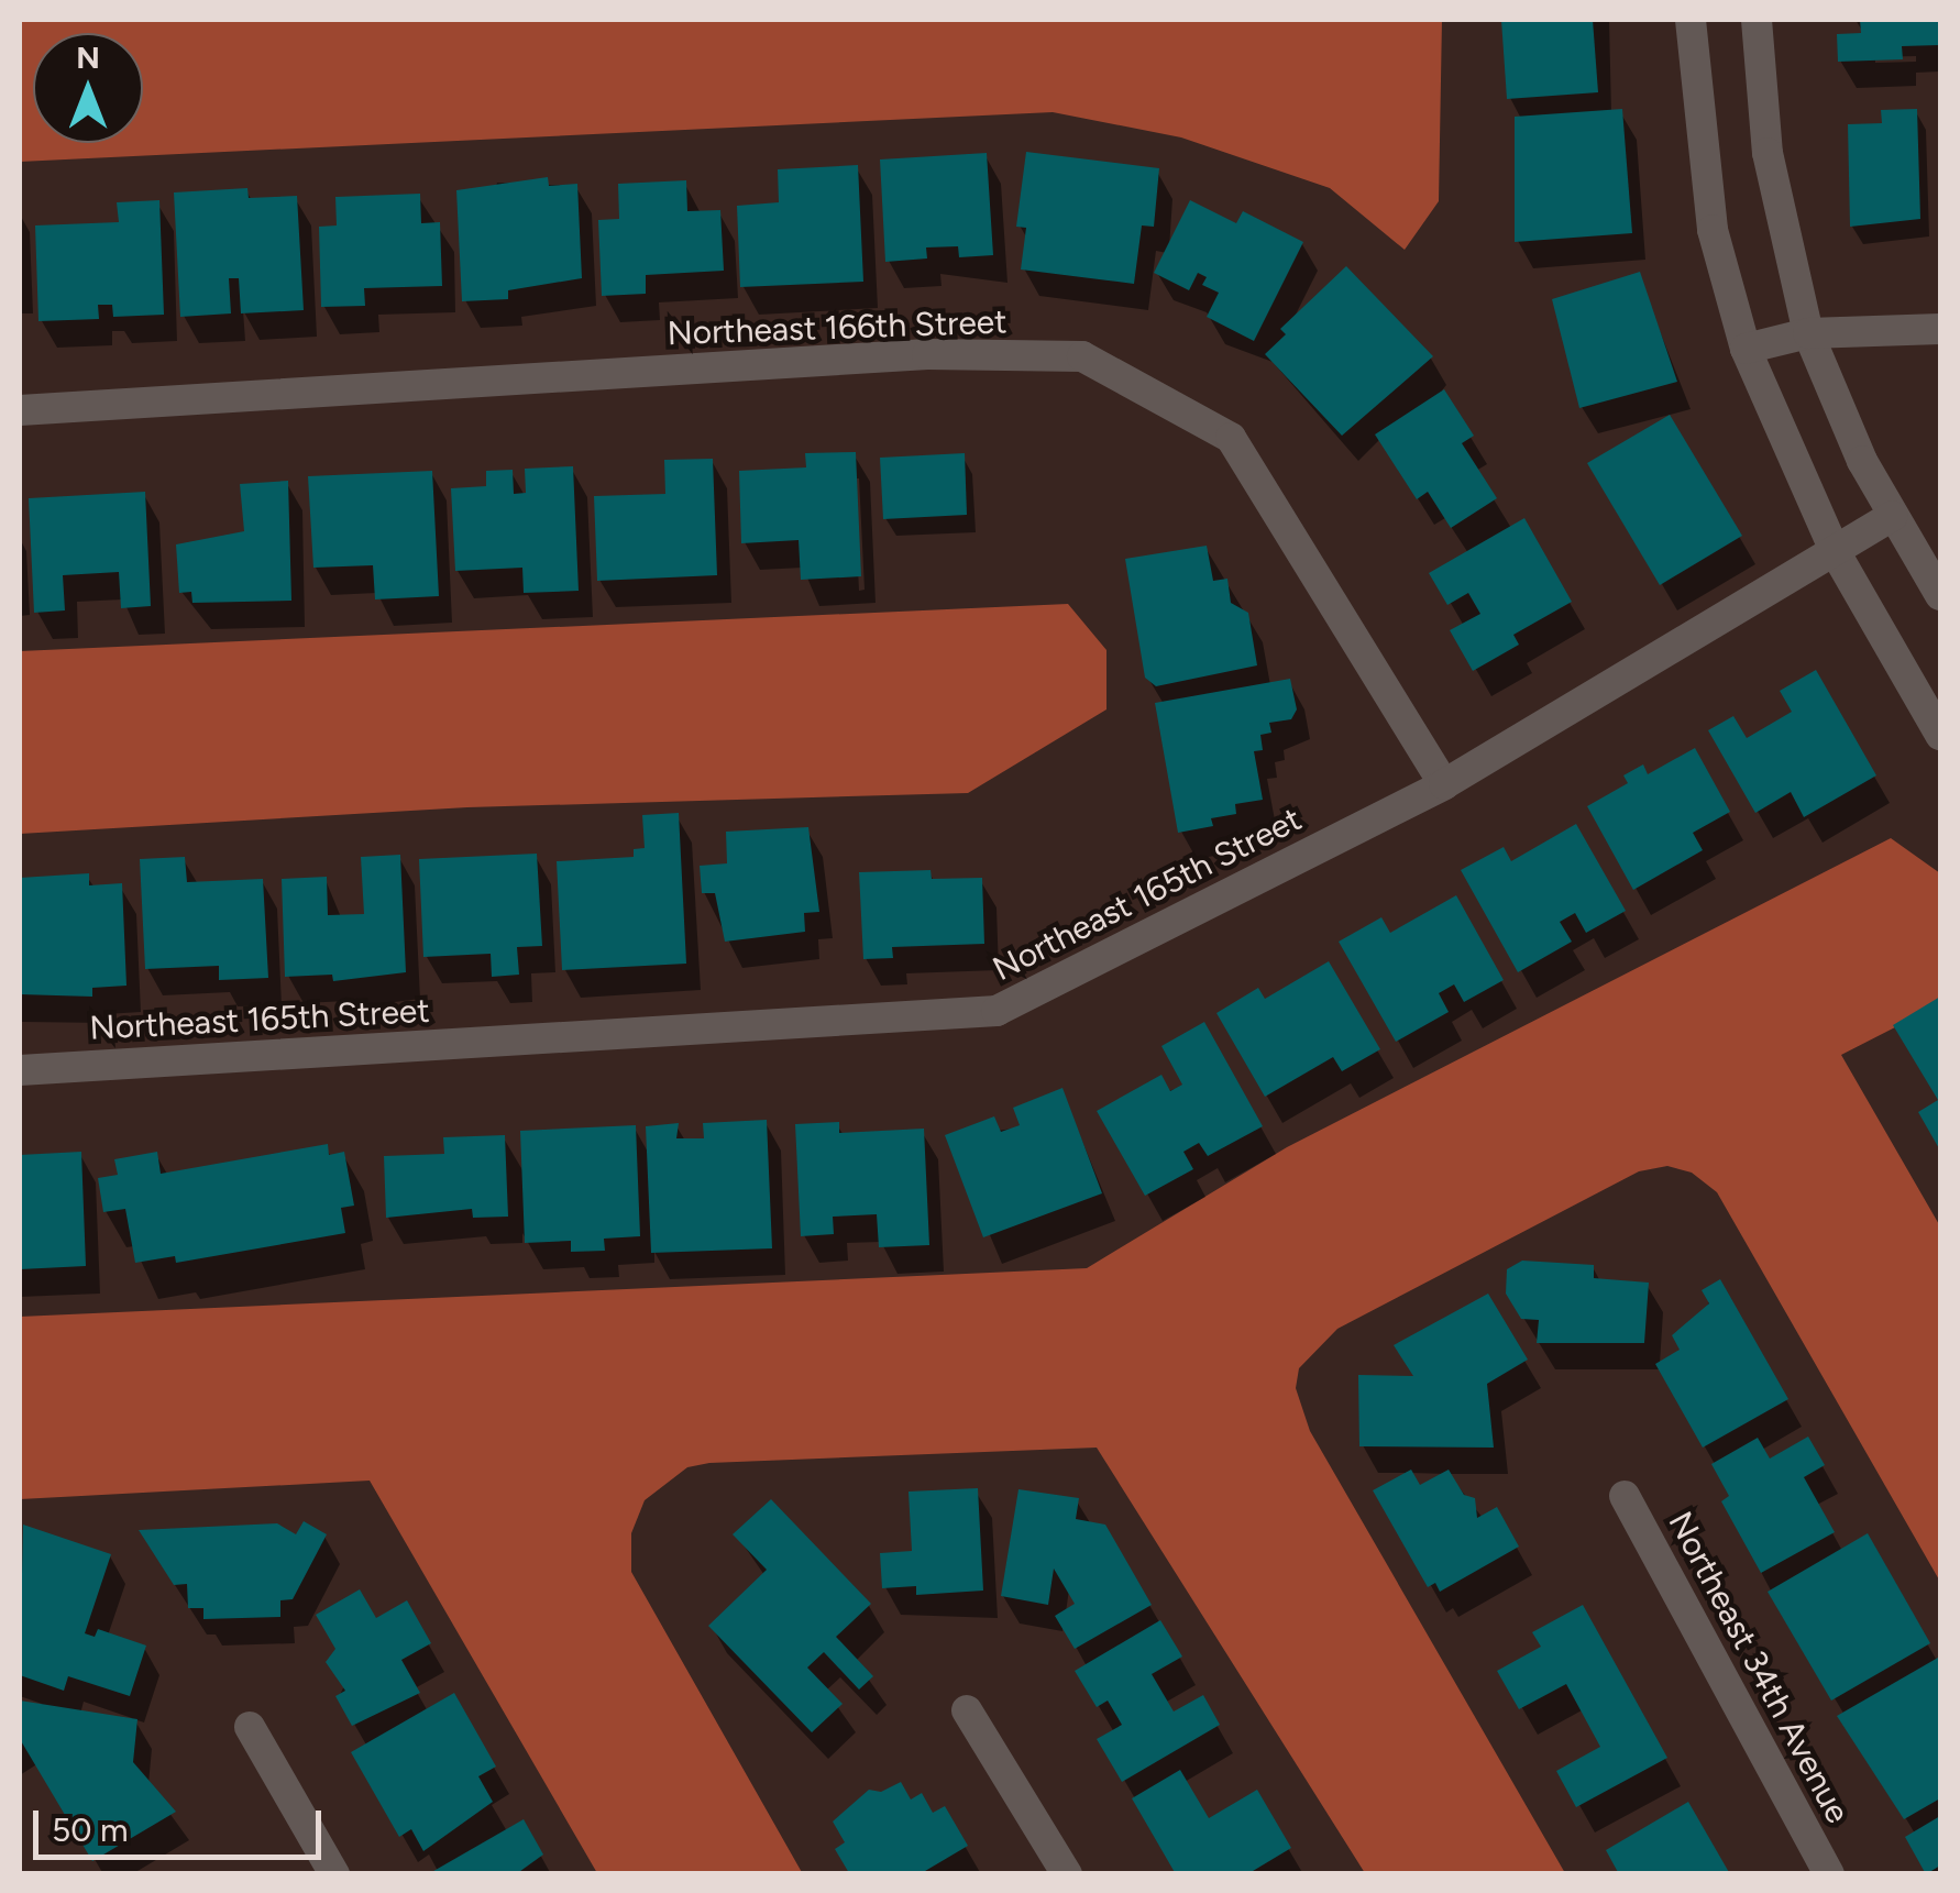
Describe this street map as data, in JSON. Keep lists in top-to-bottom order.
{
  "streets": {
    "street": ["Northeast 166th Street", "Northeast 165th Street", "Northeast 34th Avenue"]
  },
  "crossings": [
    ["Northeast 166th Street", "Northeast 165th Street"]
  ],
  "scale_bar": "50 m",
  "north": "top"
}
